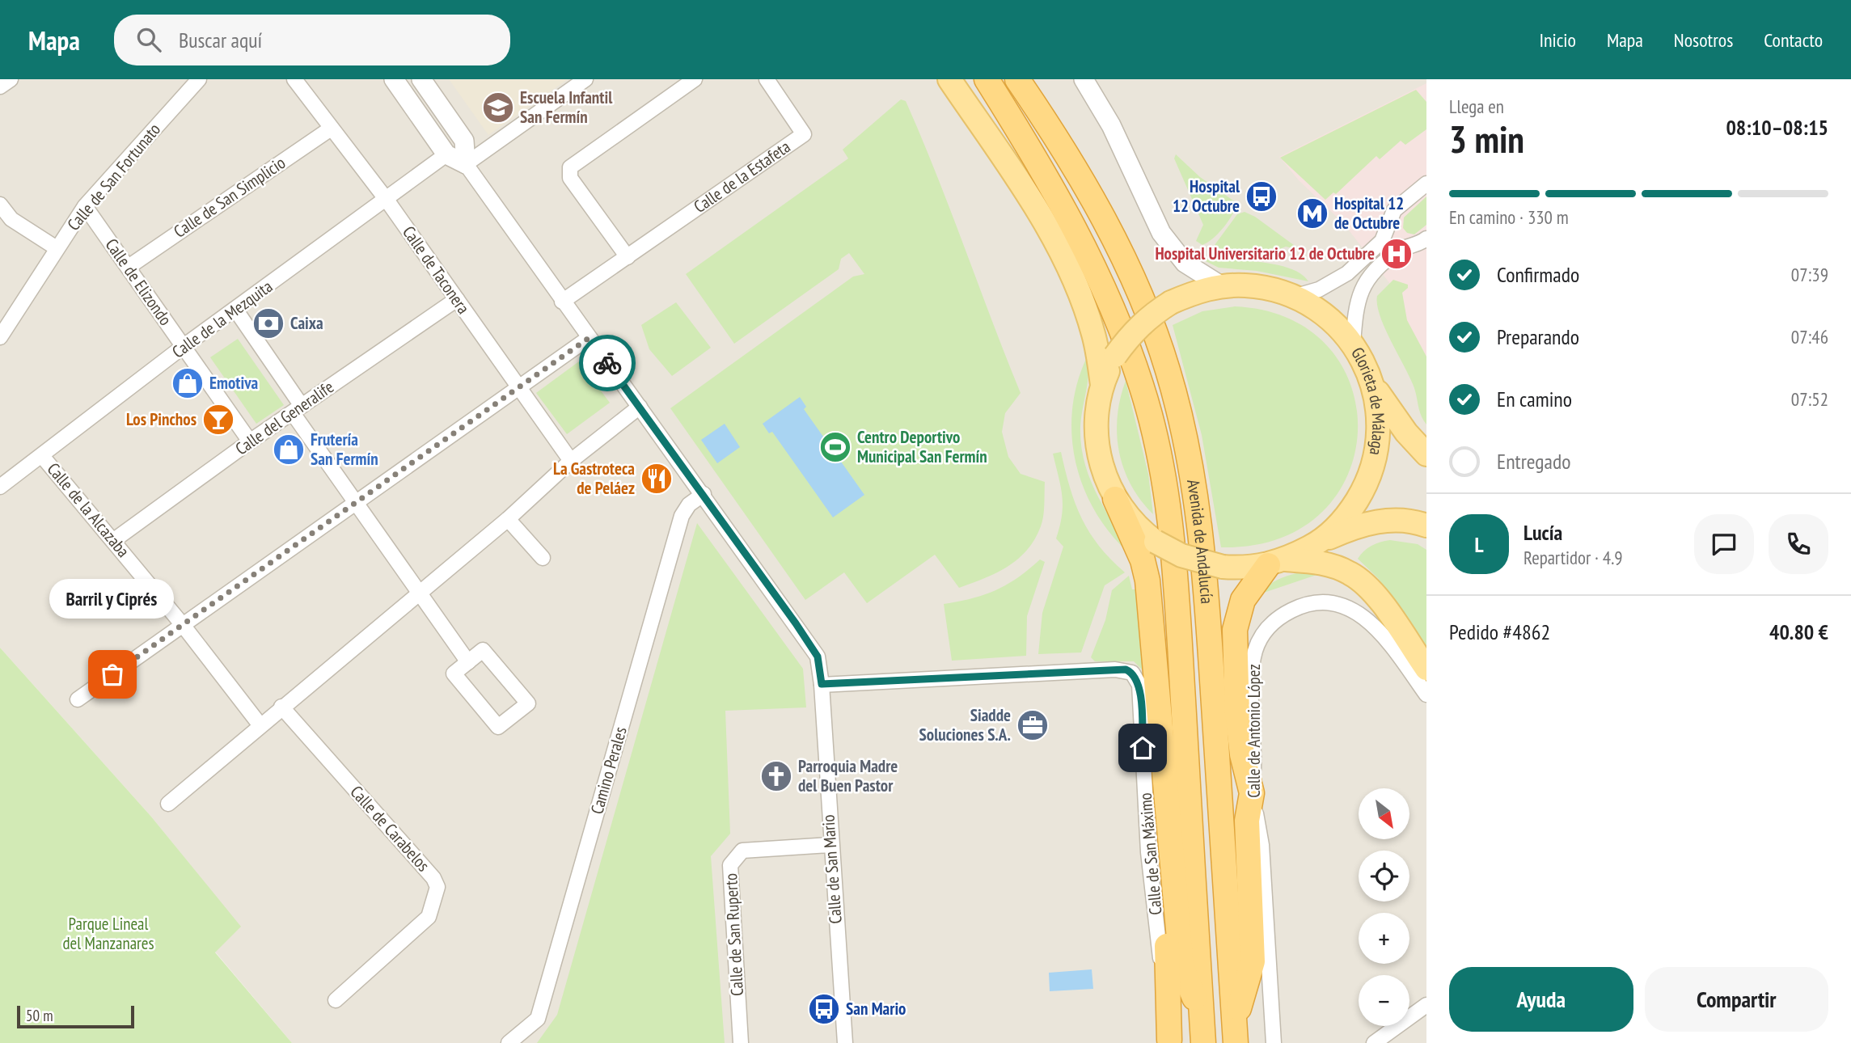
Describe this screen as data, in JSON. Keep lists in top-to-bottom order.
{
  "streets": {
    "highway": ["Avenida de Andalucía"],
    "main road": ["Glorieta de Málaga"],
    "street": [
      "Calle de la Estafeta",
      "Calle de San Fortunato",
      "Calle de San Simplicio",
      "Calle de Taconera",
      "Calle de Elizondo",
      "Calle de la Mezquita",
      "Calle del Generalife",
      "Calle de la Alcazaba",
      "Calle de Antonio López",
      "Camino Perales",
      "Calle de Carabelos",
      "Calle de San Máximo",
      "Calle de San Mario",
      "Calle de San Ruperto"
    ]
  },
  "crossings": [
    ["Calle de San Fortunato", "Calle de Elizondo"],
    ["Calle de San Simplicio", "Calle de Taconera"],
    ["Calle de San Simplicio", "Calle de Elizondo"],
    ["Calle de Taconera", "Calle de la Mezquita"],
    ["Calle de Taconera", "Calle del Generalife"],
    ["Calle de Elizondo", "Calle de la Mezquita"],
    ["Calle de Elizondo", "Calle del Generalife"],
    ["Calle de la Mezquita", "Calle de la Alcazaba"],
    ["Calle del Generalife", "Calle de la Alcazaba"],
    ["Camino Perales", "Calle de San Mario"],
    ["Calle de San Máximo", "Calle de San Mario"],
    ["Calle de San Mario", "Calle de San Ruperto"]
  ],
  "parks": ["Parque Lineal del Manzanares"],
  "places": {
    "school or university": ["Escuela Infantil San Fermín"],
    "bus stop": ["Hospital 12 Octubre", "San Mario"],
    "metro station": ["Hospital 12 de Octubre"],
    "hospital": ["Hospital Universitario 12 de Octubre"],
    "bank": ["Caixa"],
    "shop": ["Emotiva", "Frutería San Fermín"],
    "bar": ["Los Pinchos"],
    "sports": ["Centro Deportivo Municipal San Fermín"],
    "restaurant": ["La Gastroteca de Peláez"],
    "other": ["Barril y Ciprés"],
    "office": ["Siadde Soluciones S.A."],
    "church": ["Parroquia Madre del Buen Pastor"]
  },
  "scale_bar": "50 m",
  "north": "bottom right",
  "page": {
    "header": "Mapa",
    "search": "Buscar aquí",
    "nav": [
      "Inicio",
      "Mapa",
      "Nosotros",
      "Contacto"
    ],
    "heading": ["3 min", "Llega en", "08:10–08:15"],
    "panel": [
      "Lucía",
      "Repartidor · 4.9",
      "Pedido #4862",
      "40.80 €"
    ],
    "bar": "En camino · 330 m",
    "list": [
      ["Confirmado", "07:39"],
      ["Preparando", "07:46"],
      ["En camino", "07:52"],
      "Entregado"
    ],
    "round": "L",
    "bubble": "Barril y Ciprés",
    "map_buttons": ["+", "−"],
    "buttons": ["Ayuda", "Compartir"],
    "scale": "50 m"
  }
}
